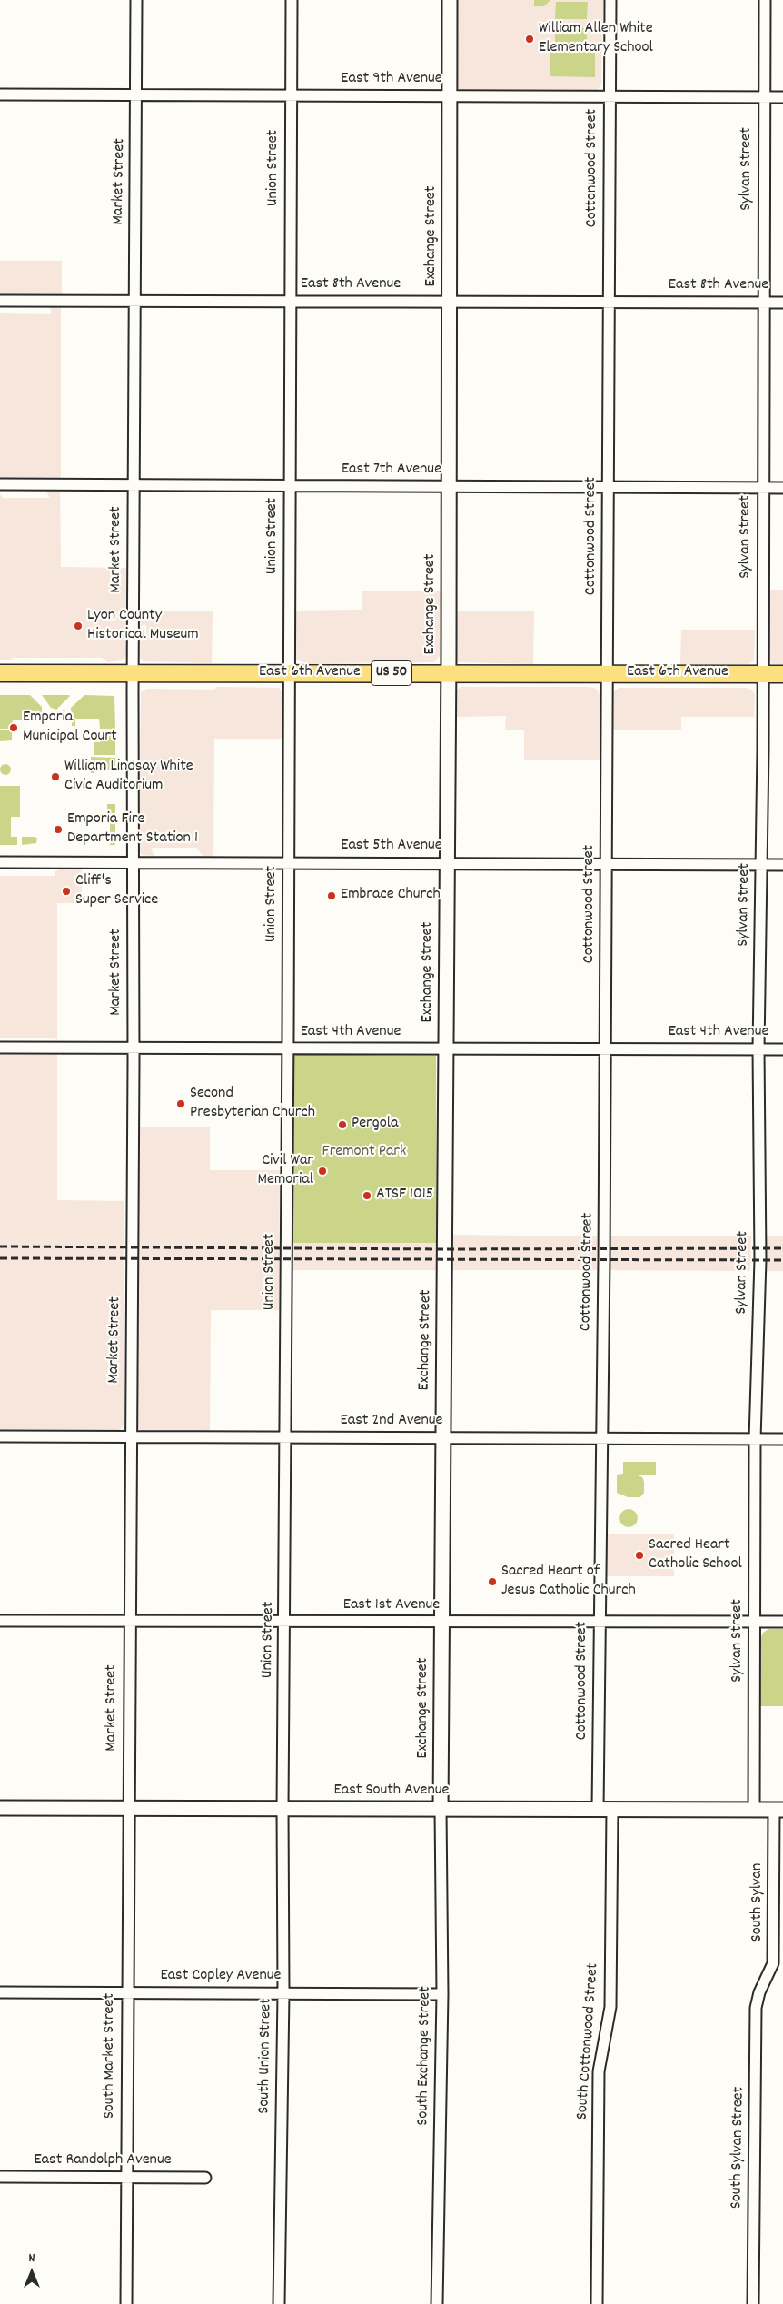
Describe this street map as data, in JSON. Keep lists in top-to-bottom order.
{
  "streets": {
    "main road": ["East 6th Avenue", "US 50"],
    "street": [
      "East 9th Avenue",
      "Union Street",
      "Cottonwood Street",
      "Sylvan Street",
      "Market Street",
      "Exchange Street",
      "East 8th Avenue",
      "East 7th Avenue",
      "East 5th Avenue",
      "East 4th Avenue",
      "East 2nd Avenue",
      "East 1st Avenue",
      "East South Avenue",
      "South Sylvan",
      "East Copley Avenue",
      "South Cottonwood Street",
      "South Market Street",
      "South Union Street",
      "South Exchange Street",
      "South Sylvan Street",
      "East Randolph Avenue"
    ]
  },
  "crossings": [
    ["East 9th Avenue", "Union Street"],
    ["East 9th Avenue", "Cottonwood Street"],
    ["East 9th Avenue", "Sylvan Street"],
    ["East 9th Avenue", "Market Street"],
    ["East 9th Avenue", "Exchange Street"],
    ["Union Street", "East 8th Avenue"],
    ["Union Street", "East 7th Avenue"],
    ["Union Street", "East 6th Avenue"],
    ["Union Street", "East 5th Avenue"],
    ["Union Street", "East 4th Avenue"],
    ["Union Street", "East 2nd Avenue"],
    ["Union Street", "East 1st Avenue"],
    ["Union Street", "East South Avenue"],
    ["Union Street", "South Union Street"],
    ["Cottonwood Street", "East 8th Avenue"],
    ["Cottonwood Street", "East 7th Avenue"],
    ["Cottonwood Street", "East 6th Avenue"],
    ["Cottonwood Street", "East 5th Avenue"],
    ["Cottonwood Street", "East 4th Avenue"],
    ["Cottonwood Street", "East 2nd Avenue"],
    ["Cottonwood Street", "East 1st Avenue"],
    ["Cottonwood Street", "East South Avenue"],
    ["Sylvan Street", "East 8th Avenue"],
    ["Sylvan Street", "East 7th Avenue"],
    ["Sylvan Street", "East 6th Avenue"],
    ["Sylvan Street", "East 5th Avenue"],
    ["Sylvan Street", "East 4th Avenue"],
    ["Sylvan Street", "East 2nd Avenue"],
    ["Sylvan Street", "East 1st Avenue"],
    ["Sylvan Street", "East South Avenue"],
    ["Market Street", "East 8th Avenue"],
    ["Market Street", "East 7th Avenue"],
    ["Market Street", "East 6th Avenue"],
    ["Market Street", "East 5th Avenue"],
    ["Market Street", "East 4th Avenue"],
    ["Market Street", "East 2nd Avenue"],
    ["Market Street", "East 1st Avenue"],
    ["Market Street", "East South Avenue"],
    ["Market Street", "South Market Street"],
    ["Exchange Street", "East 8th Avenue"],
    ["Exchange Street", "East 7th Avenue"],
    ["Exchange Street", "East 6th Avenue"],
    ["Exchange Street", "East 5th Avenue"],
    ["Exchange Street", "East 4th Avenue"],
    ["Exchange Street", "East 2nd Avenue"],
    ["Exchange Street", "East 1st Avenue"],
    ["Exchange Street", "East South Avenue"],
    ["Exchange Street", "South Exchange Street"],
    ["East South Avenue", "South Sylvan"],
    ["East South Avenue", "South Cottonwood Street"],
    ["East South Avenue", "South Market Street"],
    ["East South Avenue", "South Union Street"],
    ["East South Avenue", "South Exchange Street"],
    ["South Sylvan", "South Sylvan Street"],
    ["East Copley Avenue", "South Market Street"],
    ["East Copley Avenue", "South Union Street"],
    ["East Copley Avenue", "South Exchange Street"],
    ["South Market Street", "East Randolph Avenue"]
  ],
  "parks": ["Fremont Park"],
  "places": [
    "William Allen White Elementary School",
    "Lyon County Historical Museum",
    "Emporia Municipal Court",
    "William Lindsay White Civic Auditorium",
    "Emporia Fire Department Station 1",
    "Cliff's Super Service",
    "Embrace Church",
    "Second Presbyterian Church",
    "Pergola",
    "Civil War Memorial",
    "ATSF 1015",
    "Sacred Heart Catholic School",
    "Sacred Heart of Jesus Catholic Church"
  ],
  "north": "top"
}
